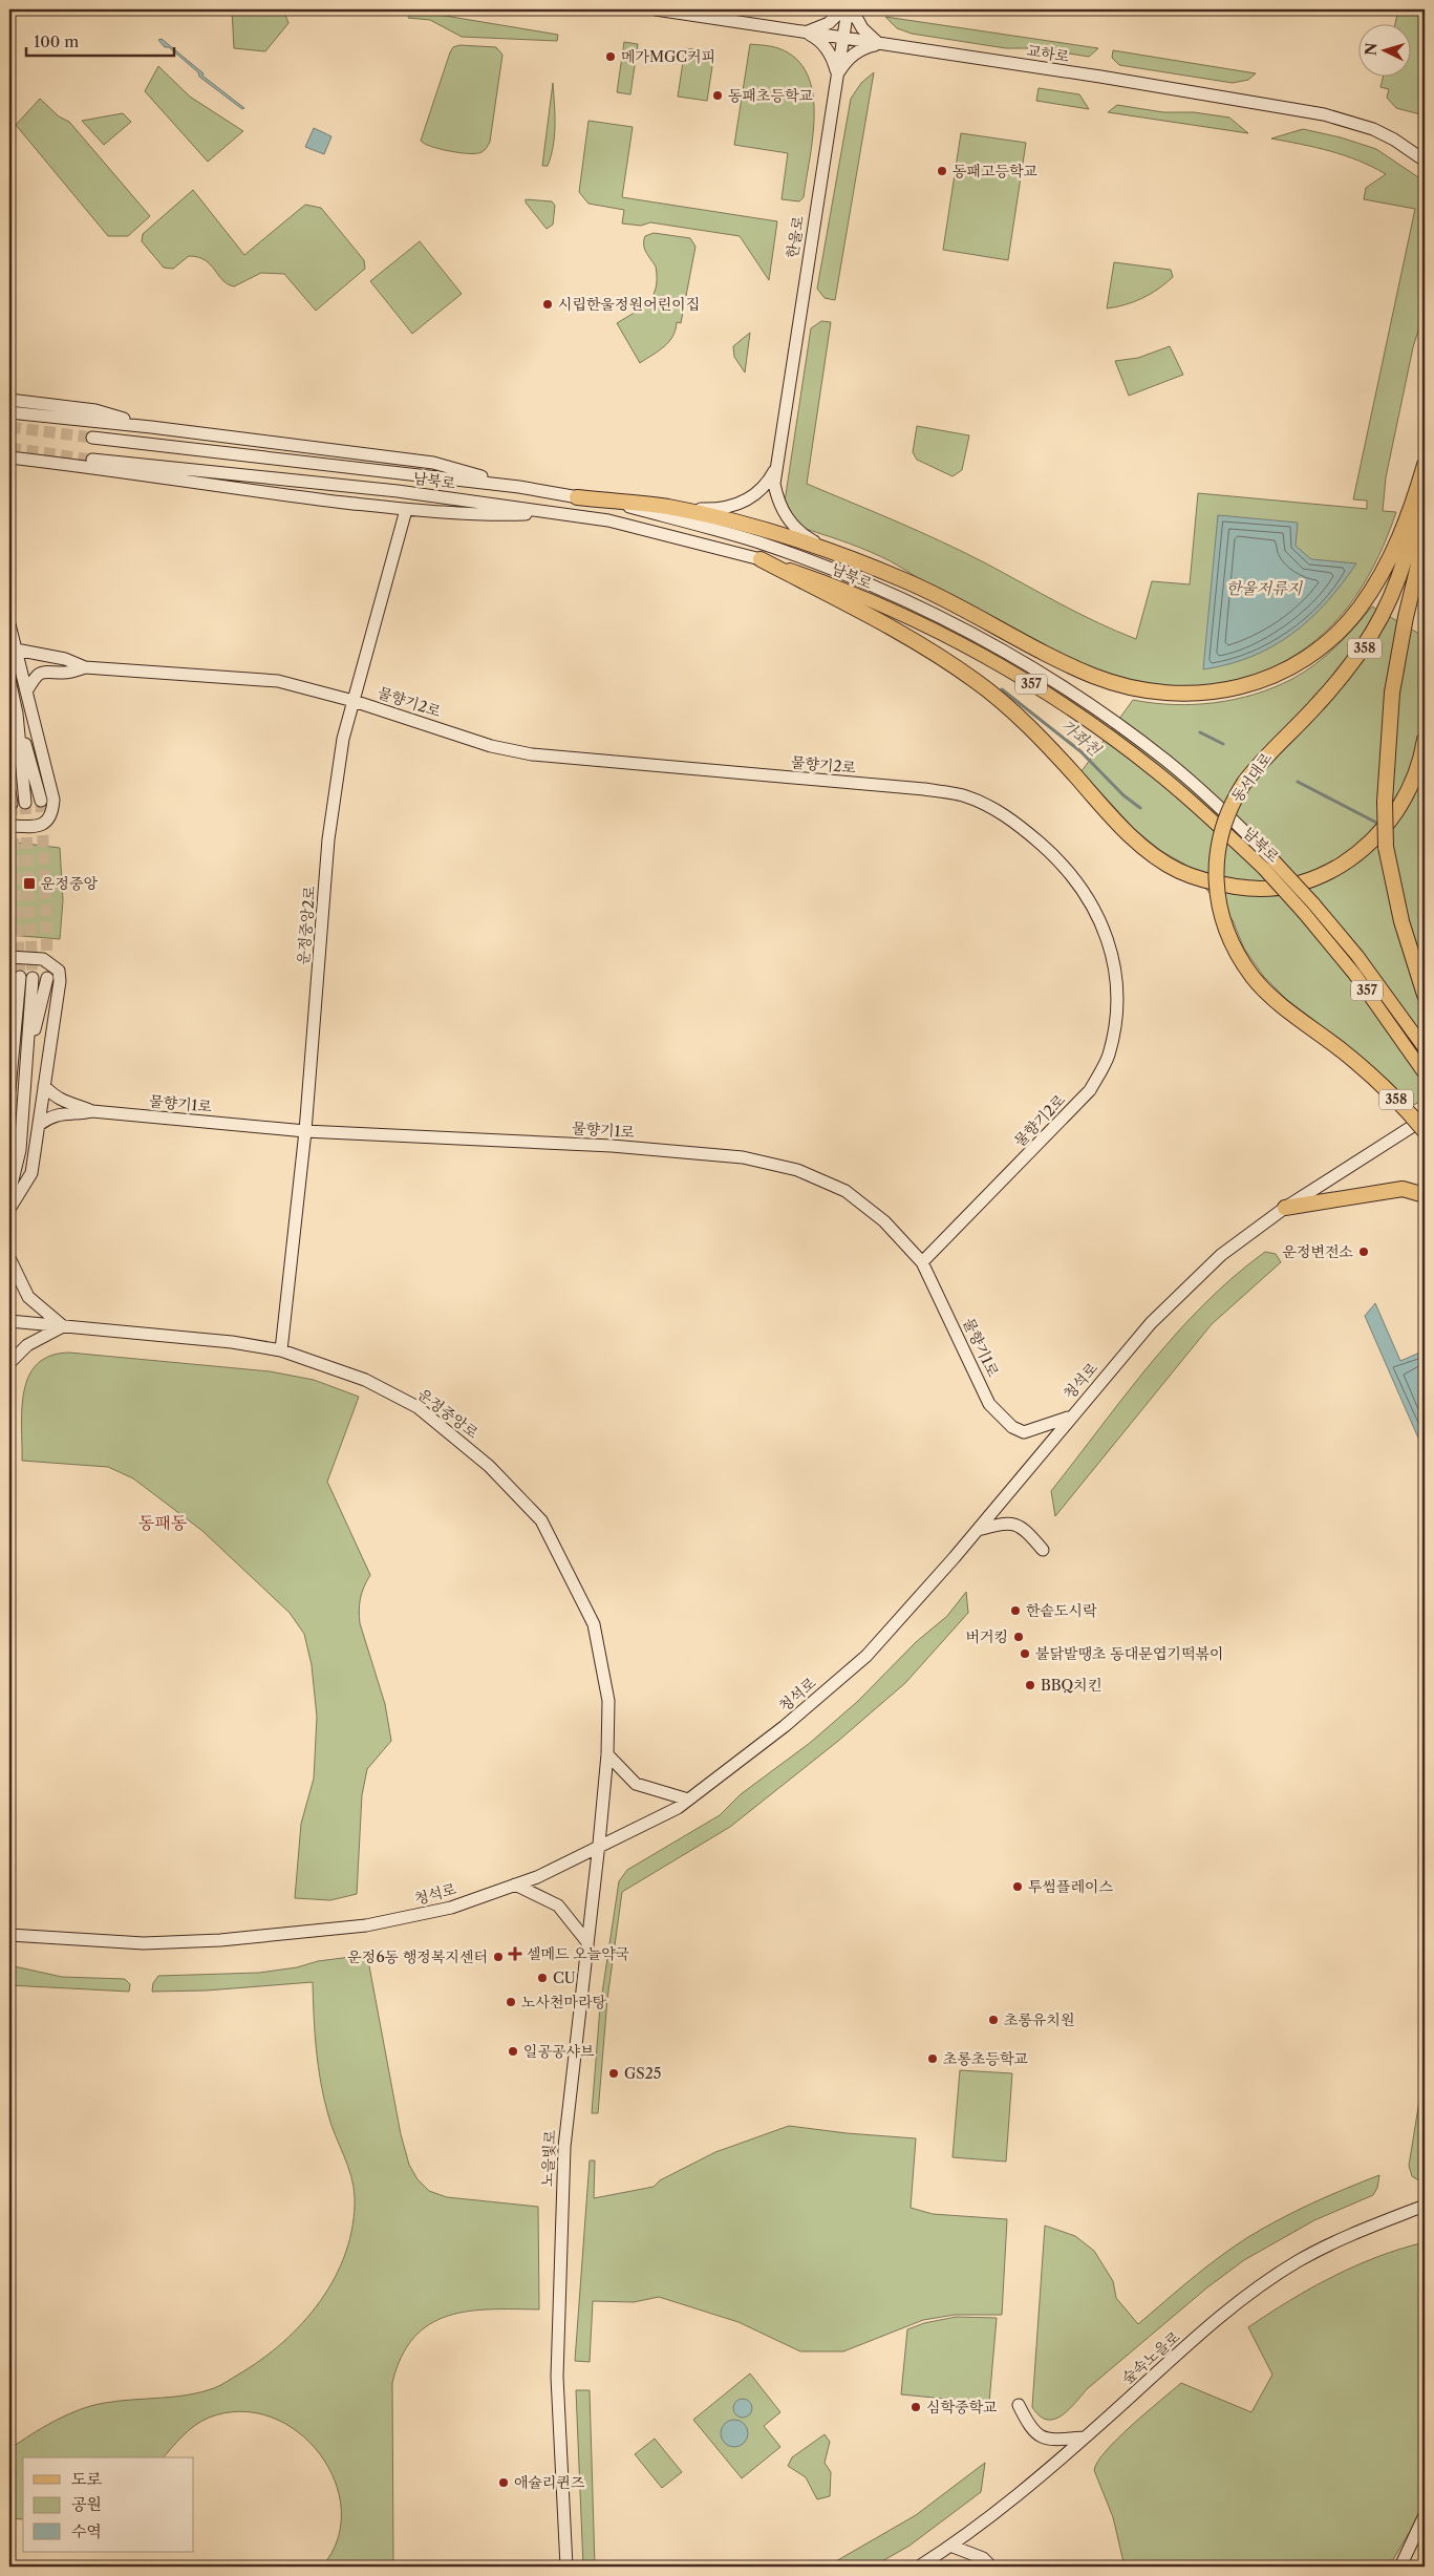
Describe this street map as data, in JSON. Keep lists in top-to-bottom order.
{
  "streets": {
    "highway": ["358", "동서대로"],
    "main road": ["남북로", "357"],
    "street": [
      "교하로",
      "한울로",
      "물향기2로",
      "운정중앙2로",
      "물향기1로",
      "청석로",
      "운정중앙로",
      "노을빛로",
      "숲속노을로"
    ]
  },
  "crossings": [
    ["교하로", "한울로"],
    ["물향기2로", "운정중앙2로"],
    ["물향기2로", "물향기1로"],
    ["운정중앙2로", "물향기1로"],
    ["운정중앙2로", "운정중앙로"],
    ["물향기1로", "청석로"],
    ["청석로", "노을빛로"],
    ["운정중앙로", "노을빛로"]
  ],
  "districts": ["동패동"],
  "water": ["한울저류지", "가좌천"],
  "places": {
    "other": [
      "메가MGC커피",
      "동패초등학교",
      "동패고등학교",
      "시립한울정원어린이집",
      "운정변전소",
      "한솥도시락",
      "버거킹",
      "불닭발땡초 동대문엽기떡볶이",
      "BBQ치킨",
      "투썸플레이스",
      "운정6동 행정복지센터",
      "CU",
      "노사천마라탕",
      "초롱유치원",
      "일공공샤브",
      "초롱초등학교",
      "GS25",
      "심학중학교",
      "애슐리퀸즈"
    ],
    "transit": ["운정중앙"],
    "health": ["셀메드 오늘약국"]
  },
  "legend": ["도로", "공원", "수역"],
  "scale_bar": "100 m",
  "north": "left"
}
